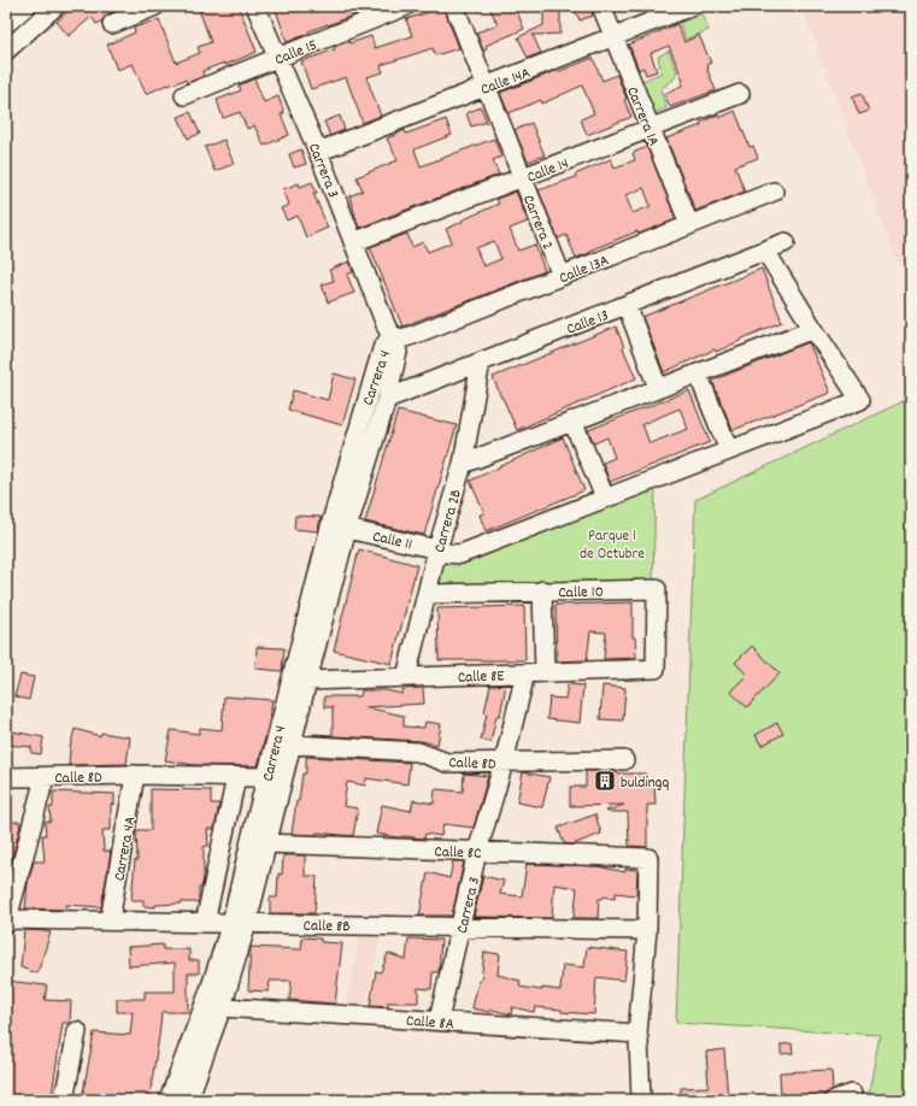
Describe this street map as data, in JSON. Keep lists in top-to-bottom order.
{
  "streets": {
    "street": [
      "Calle 15",
      "Calle 14A",
      "Carrera 1A",
      "Calle 14",
      "Carrera 3",
      "Carrera 2",
      "Calle 13A",
      "Calle 13",
      "Carrera 4",
      "Carrera 2B",
      "Calle 11",
      "Calle 10",
      "Calle 8E",
      "Calle 8D",
      "Carrera 4A",
      "Calle 8C",
      "Calle 8B",
      "Calle 8A"
    ]
  },
  "crossings": [
    ["Calle 15", "Carrera 3"],
    ["Calle 14A", "Carrera 1A"],
    ["Calle 14A", "Carrera 3"],
    ["Calle 14A", "Carrera 2"],
    ["Carrera 1A", "Calle 14"],
    ["Carrera 1A", "Calle 13A"],
    ["Calle 14", "Carrera 3"],
    ["Calle 14", "Carrera 2"],
    ["Carrera 3", "Calle 13A"],
    ["Carrera 3", "Carrera 4"],
    ["Carrera 3", "Calle 8E"],
    ["Carrera 3", "Calle 8D"],
    ["Carrera 3", "Calle 8C"],
    ["Carrera 3", "Calle 8B"],
    ["Carrera 3", "Calle 8A"],
    ["Carrera 2", "Calle 13A"],
    ["Calle 13A", "Carrera 4"],
    ["Calle 13", "Carrera 4"],
    ["Calle 13", "Carrera 2B"],
    ["Carrera 4", "Calle 11"],
    ["Carrera 4", "Calle 8E"],
    ["Carrera 4", "Calle 8D"],
    ["Carrera 4", "Calle 8C"],
    ["Carrera 4", "Calle 8B"],
    ["Carrera 4", "Calle 8A"],
    ["Carrera 2B", "Calle 11"],
    ["Carrera 2B", "Calle 10"],
    ["Carrera 2B", "Calle 8E"],
    ["Calle 10", "Calle 8E"],
    ["Calle 8D", "Carrera 4A"],
    ["Carrera 4A", "Calle 8B"],
    ["Calle 8C", "Calle 8B"]
  ],
  "parks": ["Parque 1 de Octubre"],
  "places": {
    "building": ["buldingq"]
  }
}
